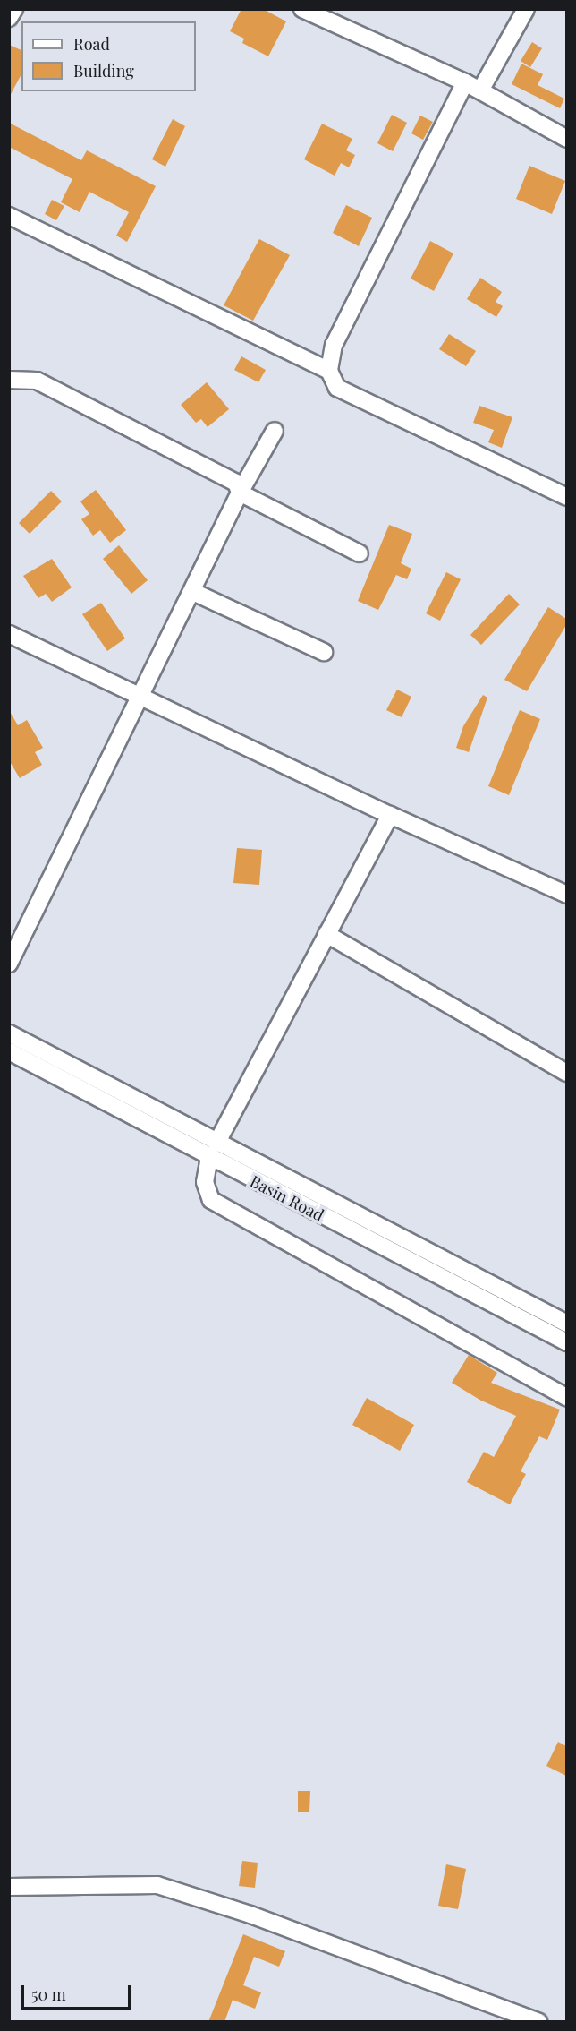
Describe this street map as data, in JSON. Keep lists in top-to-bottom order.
{
  "streets": {
    "street": ["Basin Road"]
  },
  "legend": ["Road", "Building"],
  "scale_bar": "50 m"
}
